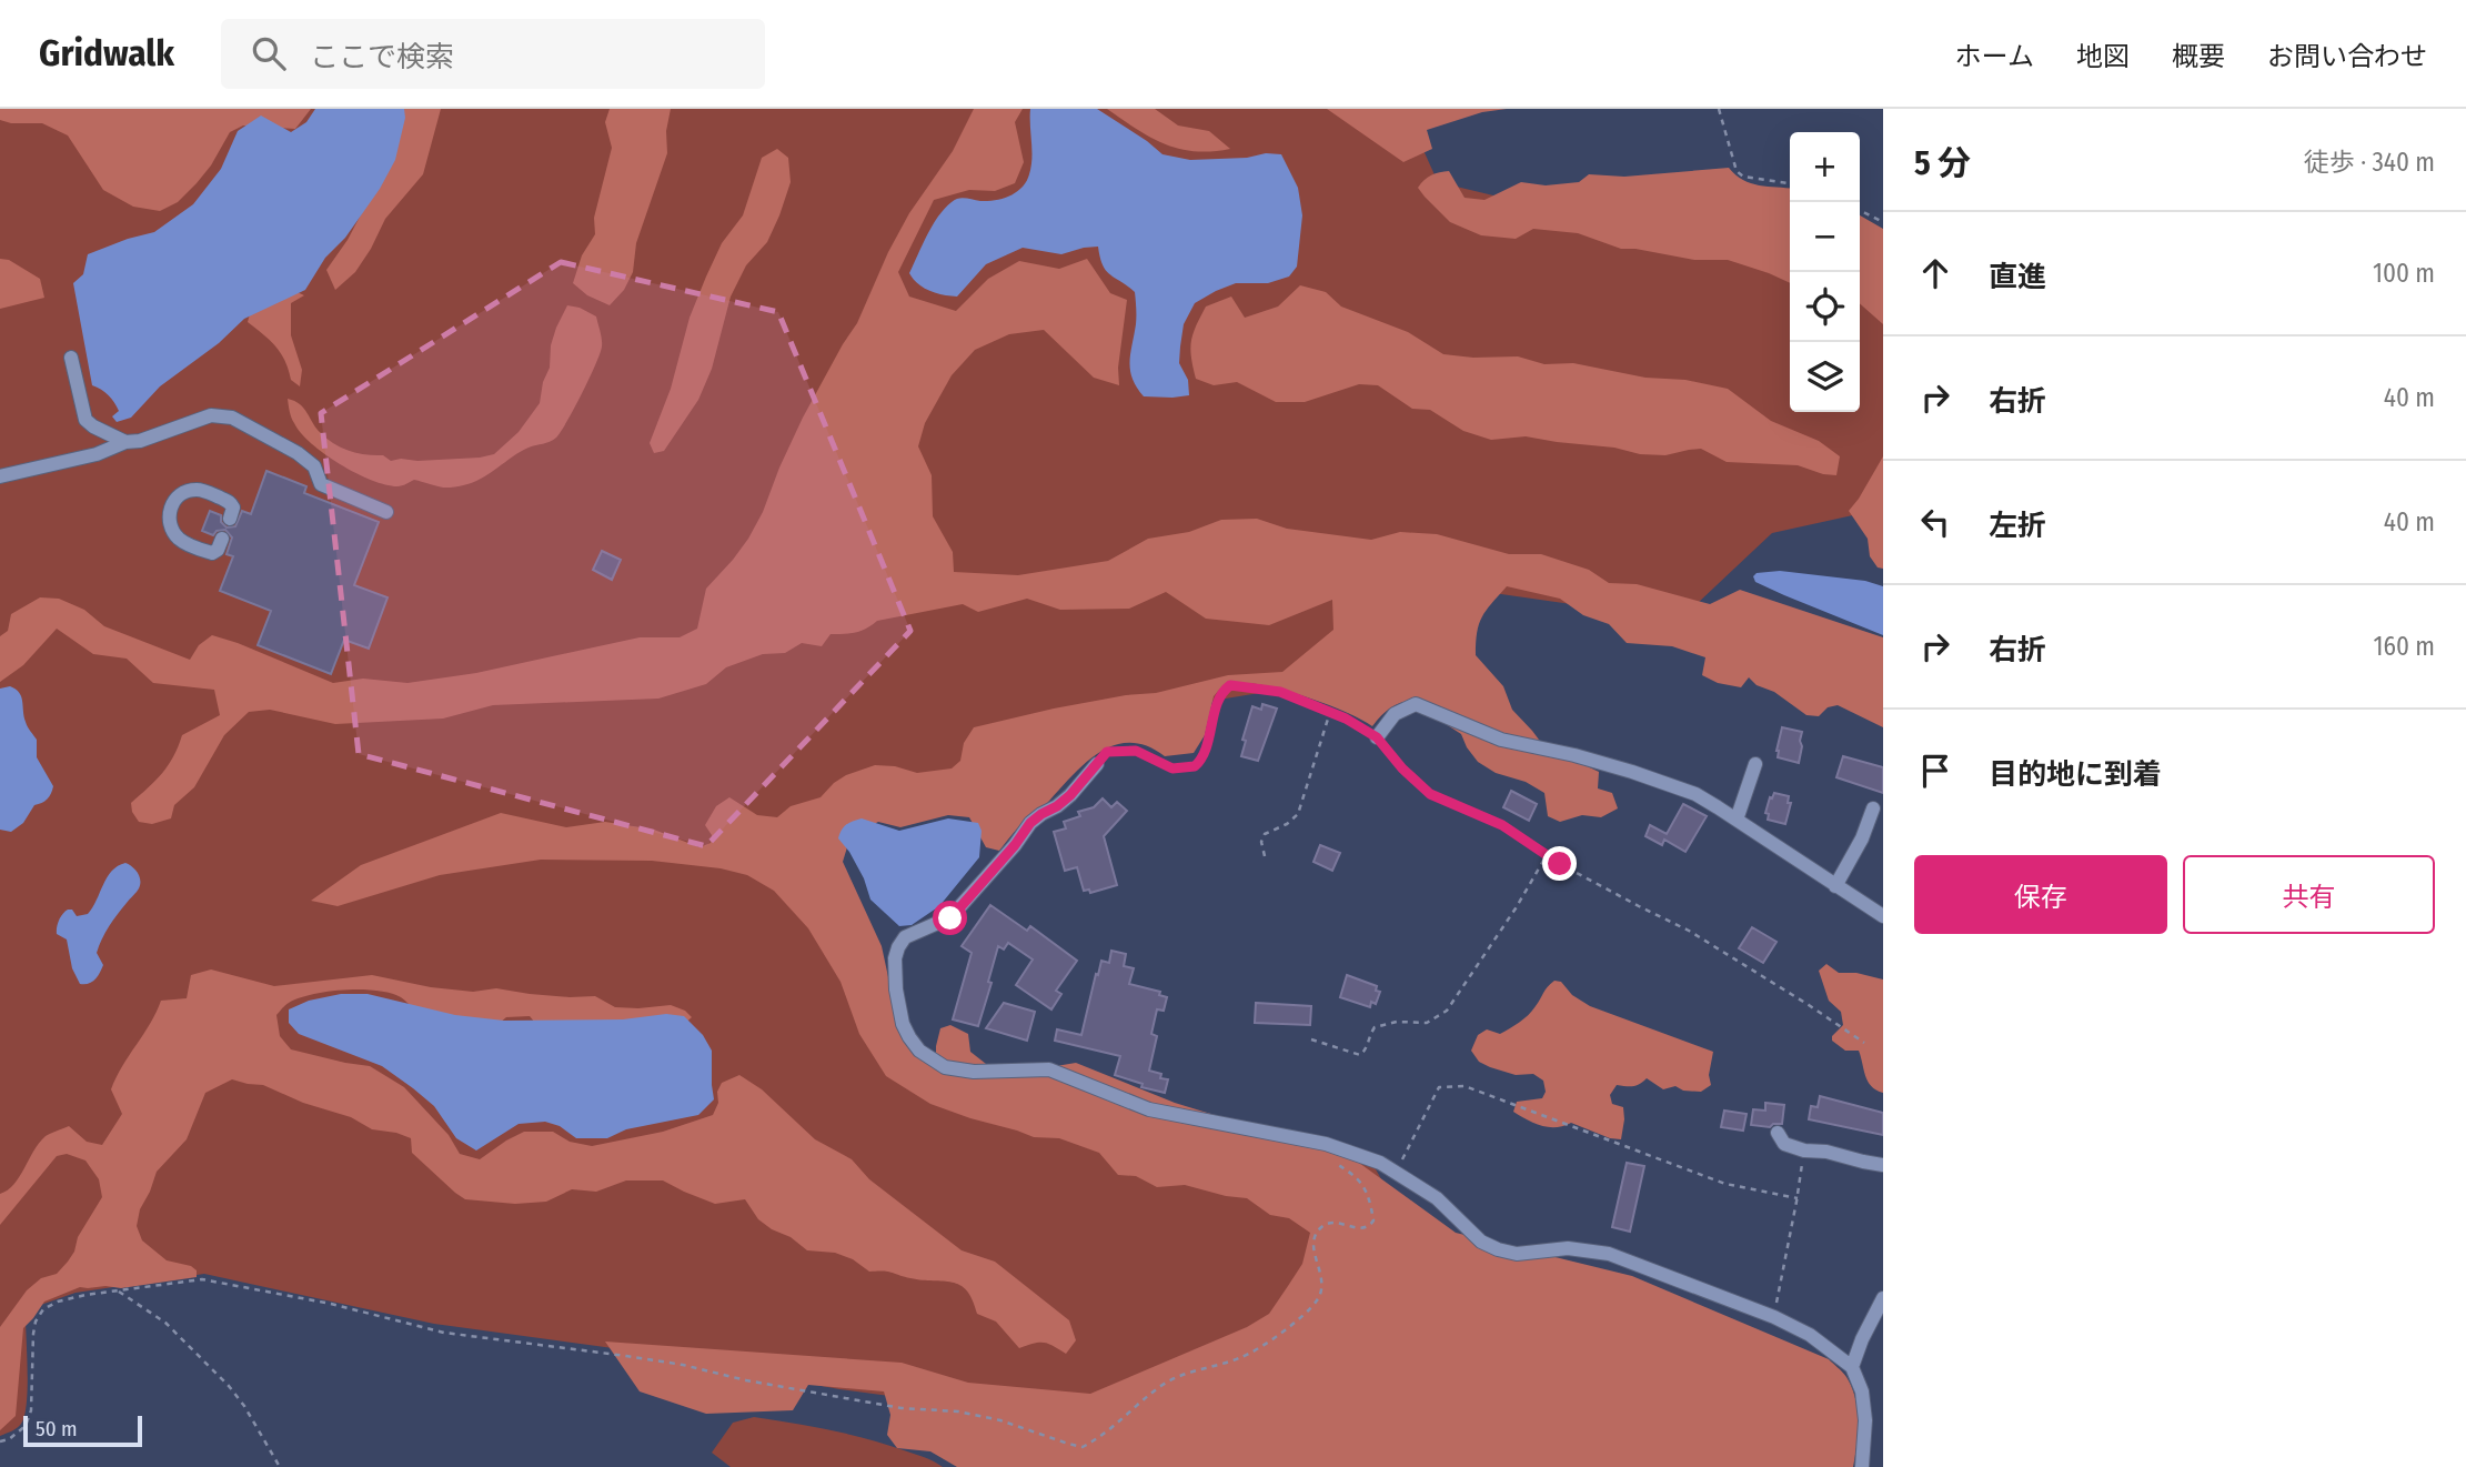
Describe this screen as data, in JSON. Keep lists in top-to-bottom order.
{
  "scale_bar": "50 m",
  "page": {
    "header": "Gridwalk",
    "search": "ここで検索",
    "nav": [
      "ホーム",
      "地図",
      "概要",
      "お問い合わせ"
    ],
    "heading": ["5 分", "徒歩 · 340 m"],
    "map_buttons": ["+", "−"],
    "list": [
      ["直進", "100 m"],
      ["右折", "40 m"],
      ["左折", "40 m"],
      ["右折", "160 m"],
      "目的地に到着"
    ],
    "buttons": ["保存", "共有"],
    "scale": "50 m"
  }
}
